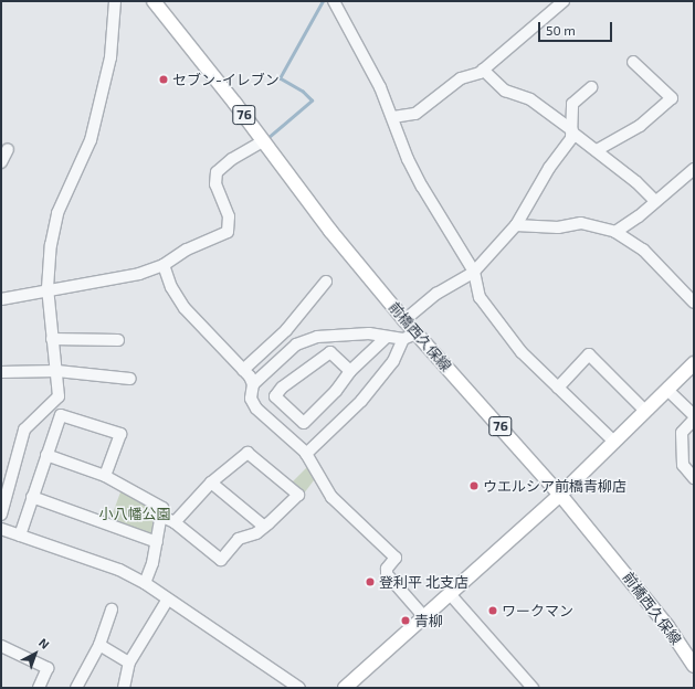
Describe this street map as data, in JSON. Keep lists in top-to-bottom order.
{
  "streets": {
    "main road": ["76", "前橋西久保線"]
  },
  "parks": ["小八幡公園"],
  "places": [
    "セブン-イレブン",
    "ウエルシア前橋青柳店",
    "登利平 北支店",
    "ワークマン",
    "青柳"
  ],
  "scale_bar": "50 m",
  "north": "top right"
}
